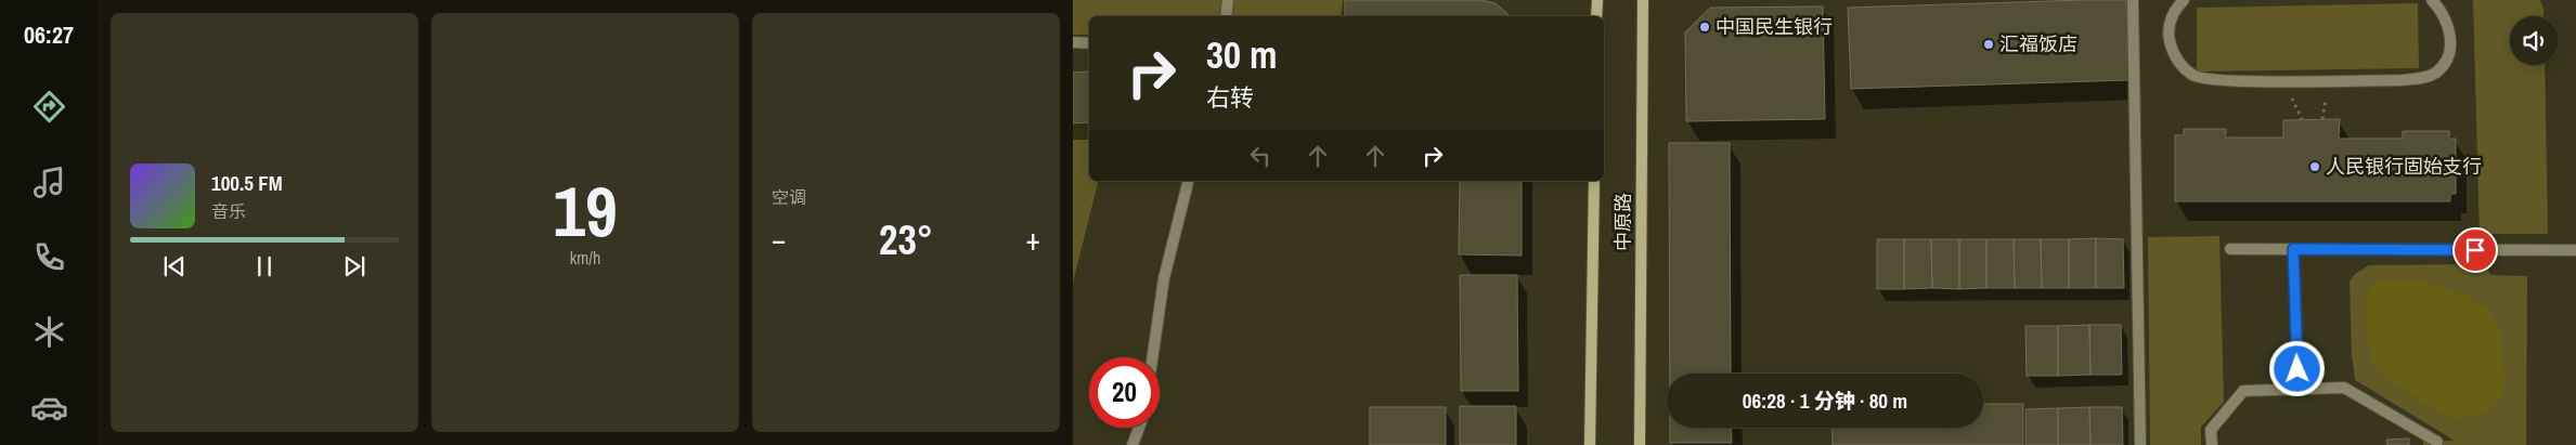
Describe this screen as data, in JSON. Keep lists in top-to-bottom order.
{
  "streets": {
    "main road": ["中原路"]
  },
  "places": ["中国民生银行", "汇福饭店", "人民银行固始支行"],
  "page": {
    "tabs": "06:27",
    "tile": [
      ["19", "km/h"],
      "空调"
    ],
    "turn": ["30 m", "右转"],
    "song": ["100.5 FM", "音乐"],
    "heat": ["−", "23°", "+"],
    "limit": "20",
    "trip": "06:28 · 1 分钟 · 80 m"
  }
}
